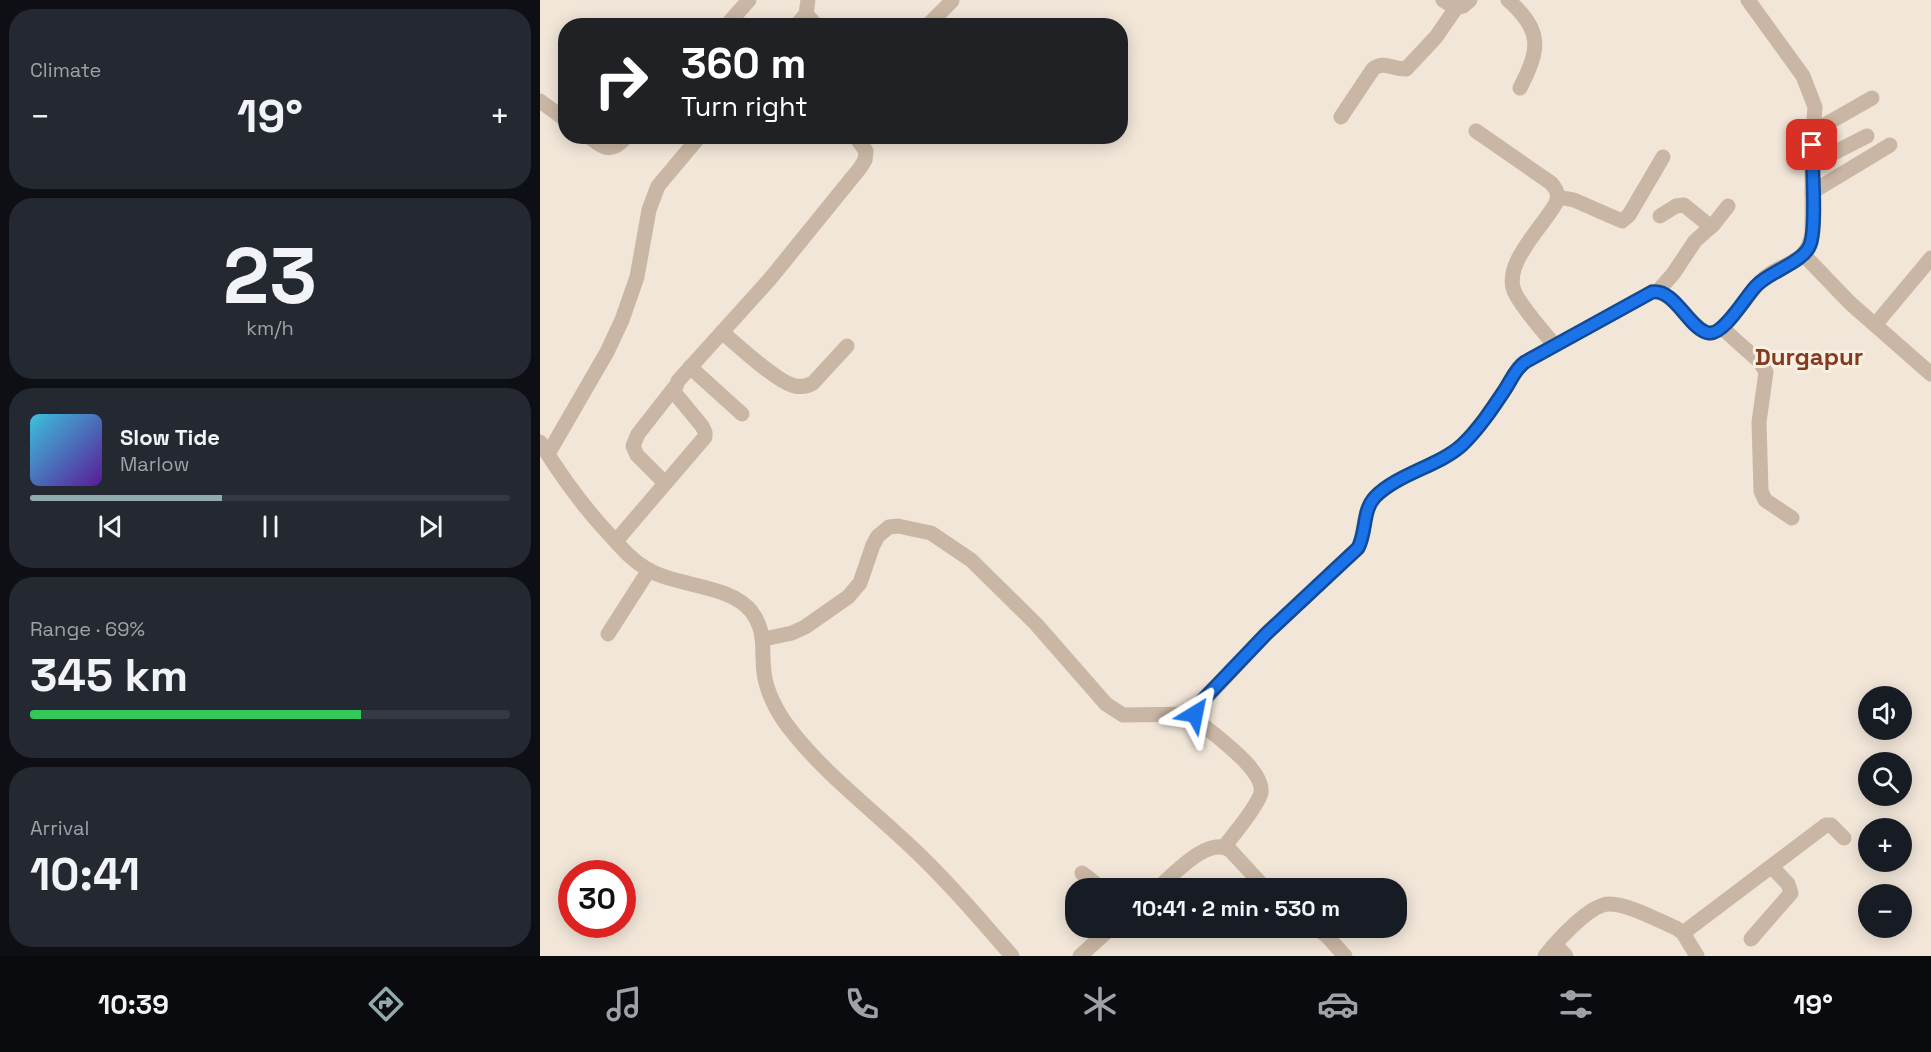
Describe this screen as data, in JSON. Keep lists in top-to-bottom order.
{
  "districts": ["Durgapur"],
  "page": {
    "tile": [
      "Climate",
      ["23", "km/h"],
      ["Range · 69%", "345 km"],
      ["Arrival", "10:41"]
    ],
    "turn": ["360 m", "Turn right"],
    "heat": ["−", "19°", "+"],
    "song": ["Slow Tide", "Marlow"],
    "map_buttons": ["+", "−"],
    "limit": "30",
    "trip": "10:41 · 2 min · 530 m",
    "tabs": ["10:39", "19°"]
  }
}
